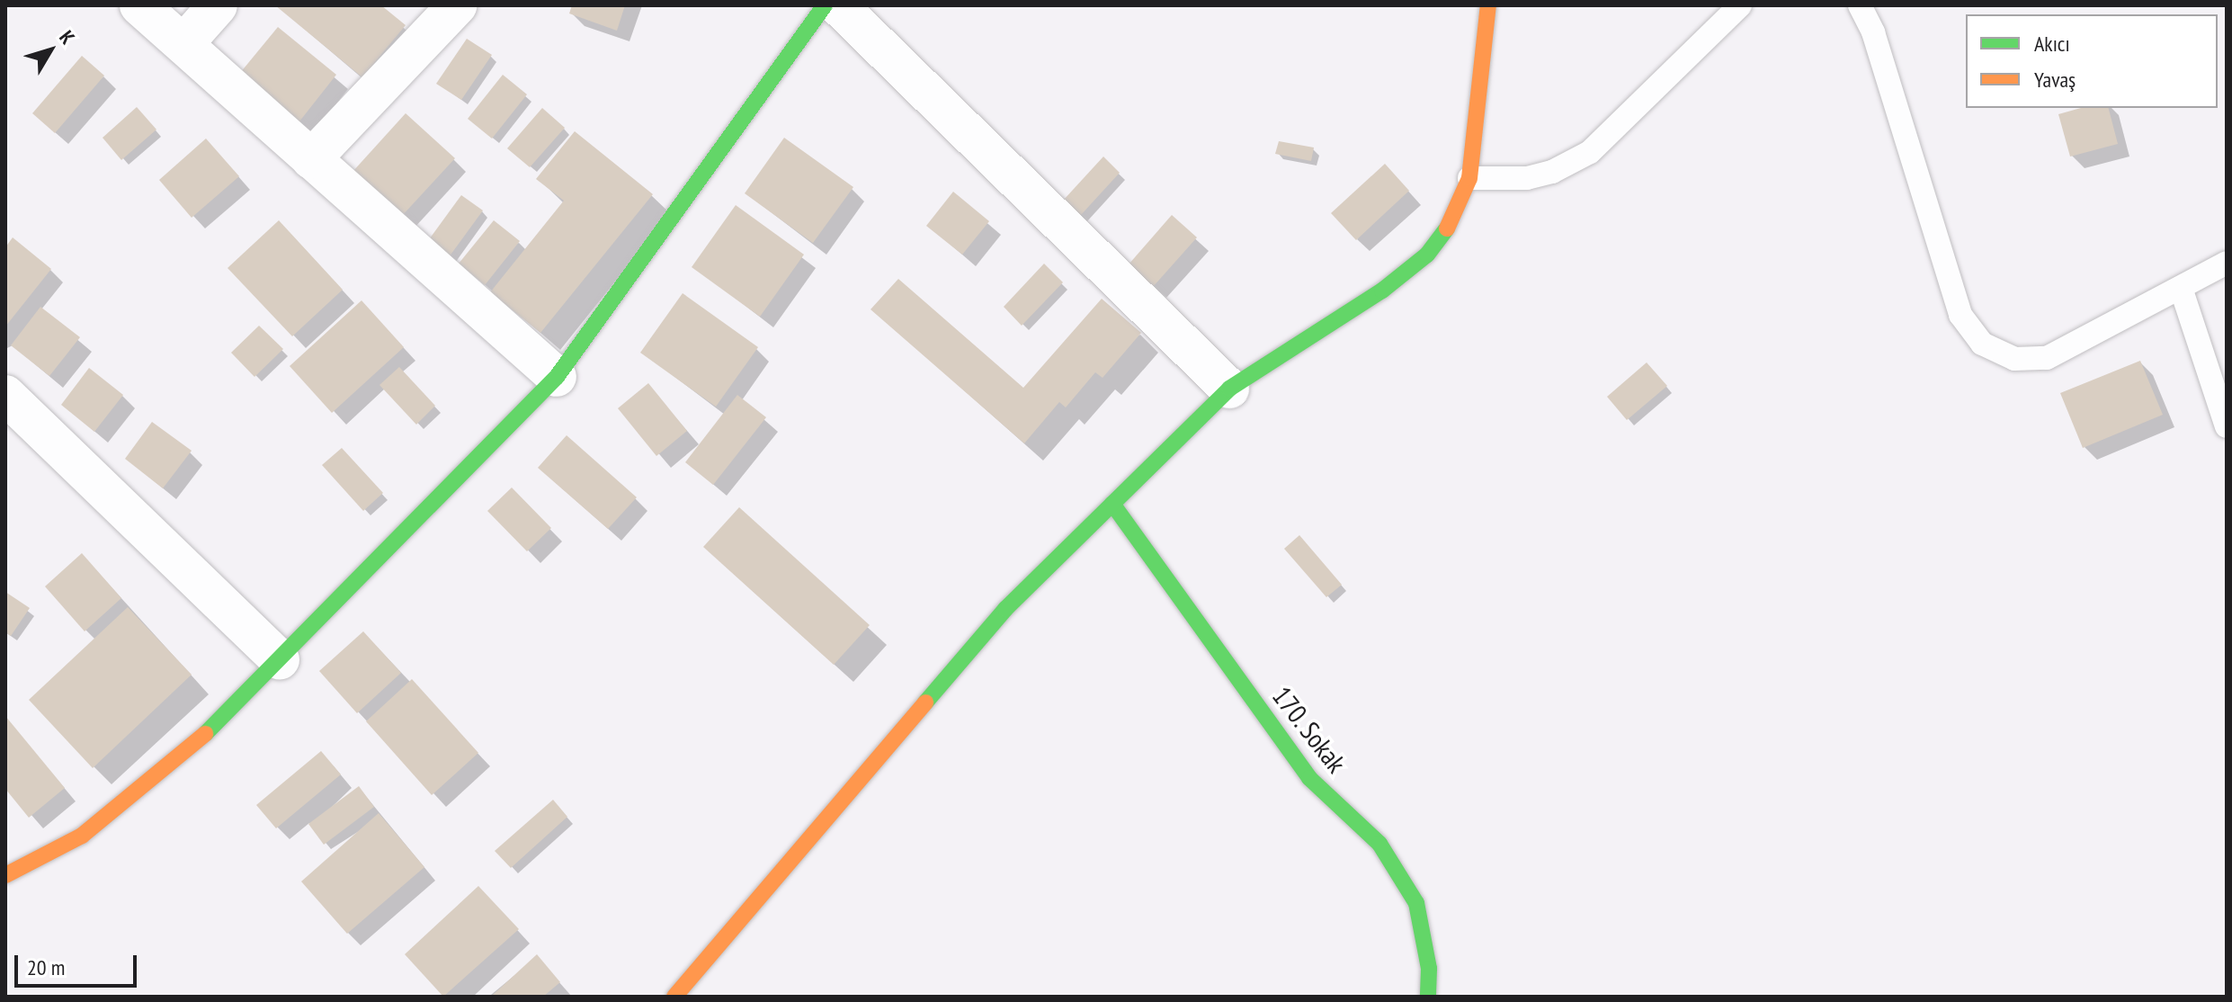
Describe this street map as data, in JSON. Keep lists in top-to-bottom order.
{
  "streets": {
    "street": ["170. Sokak"]
  },
  "legend": ["Akıcı", "Yavaş"],
  "scale_bar": "20 m",
  "north": "top right"
}
